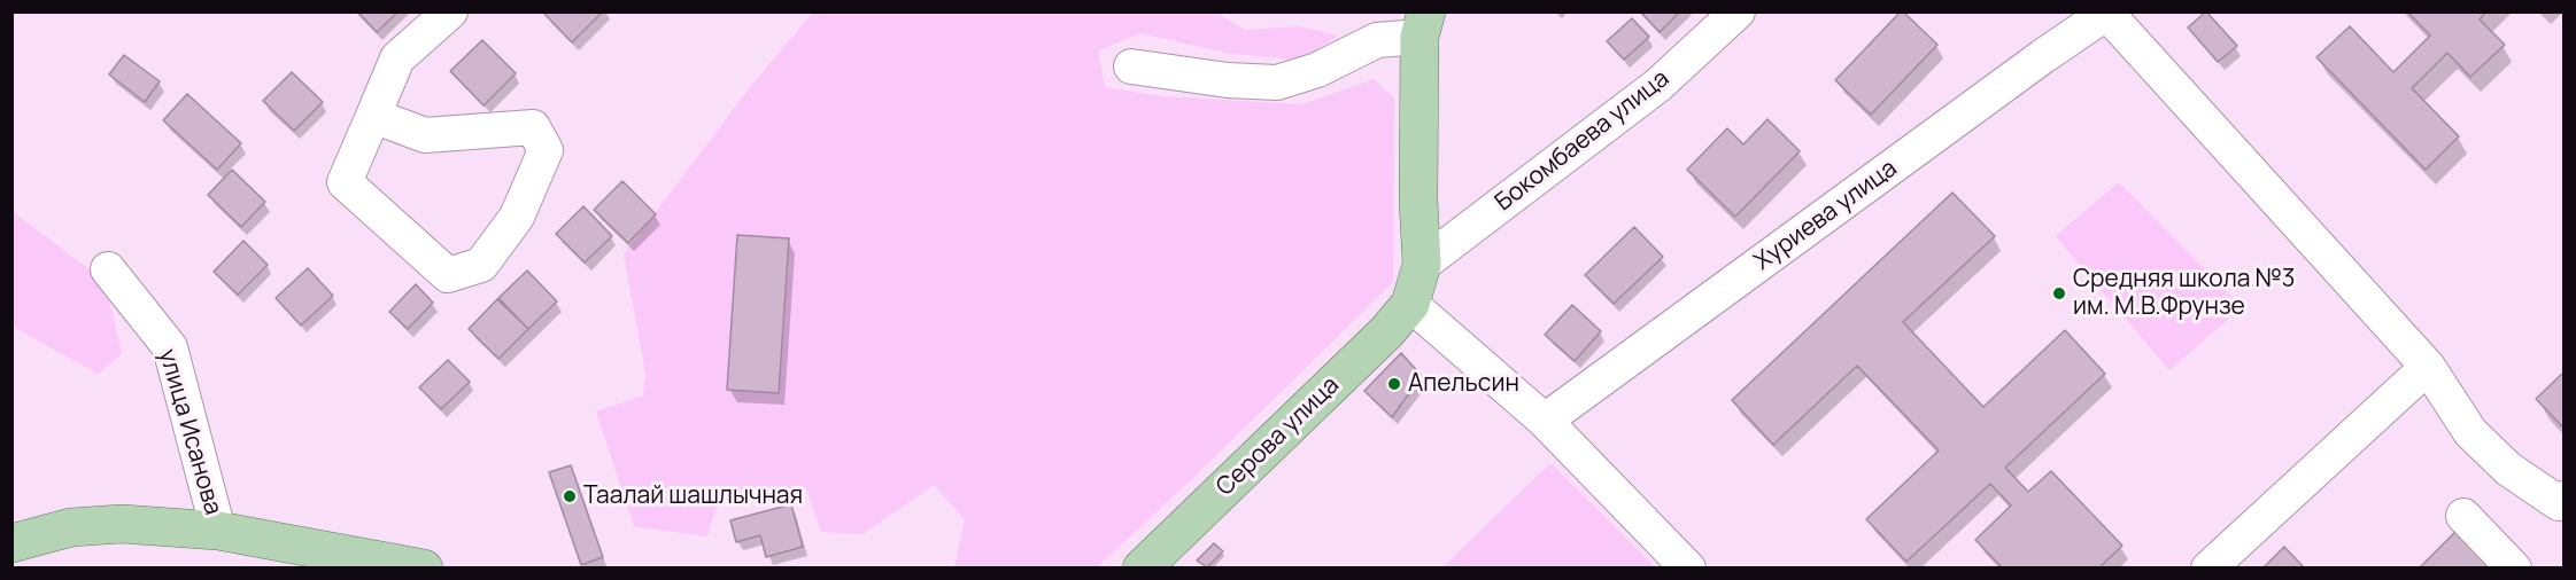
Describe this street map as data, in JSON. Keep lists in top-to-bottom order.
{
  "streets": {
    "main road": ["Серова улица"],
    "street": ["Бокомбаева улица", "Хуриева улица", "улица Исанова"]
  },
  "crossings": [
    ["Бокомбаева улица", "Серова улица"]
  ],
  "places": ["Средняя школа №3 им. М.В.Фрунзе", "Апельсин", "Таалай шашлычная"]
}
